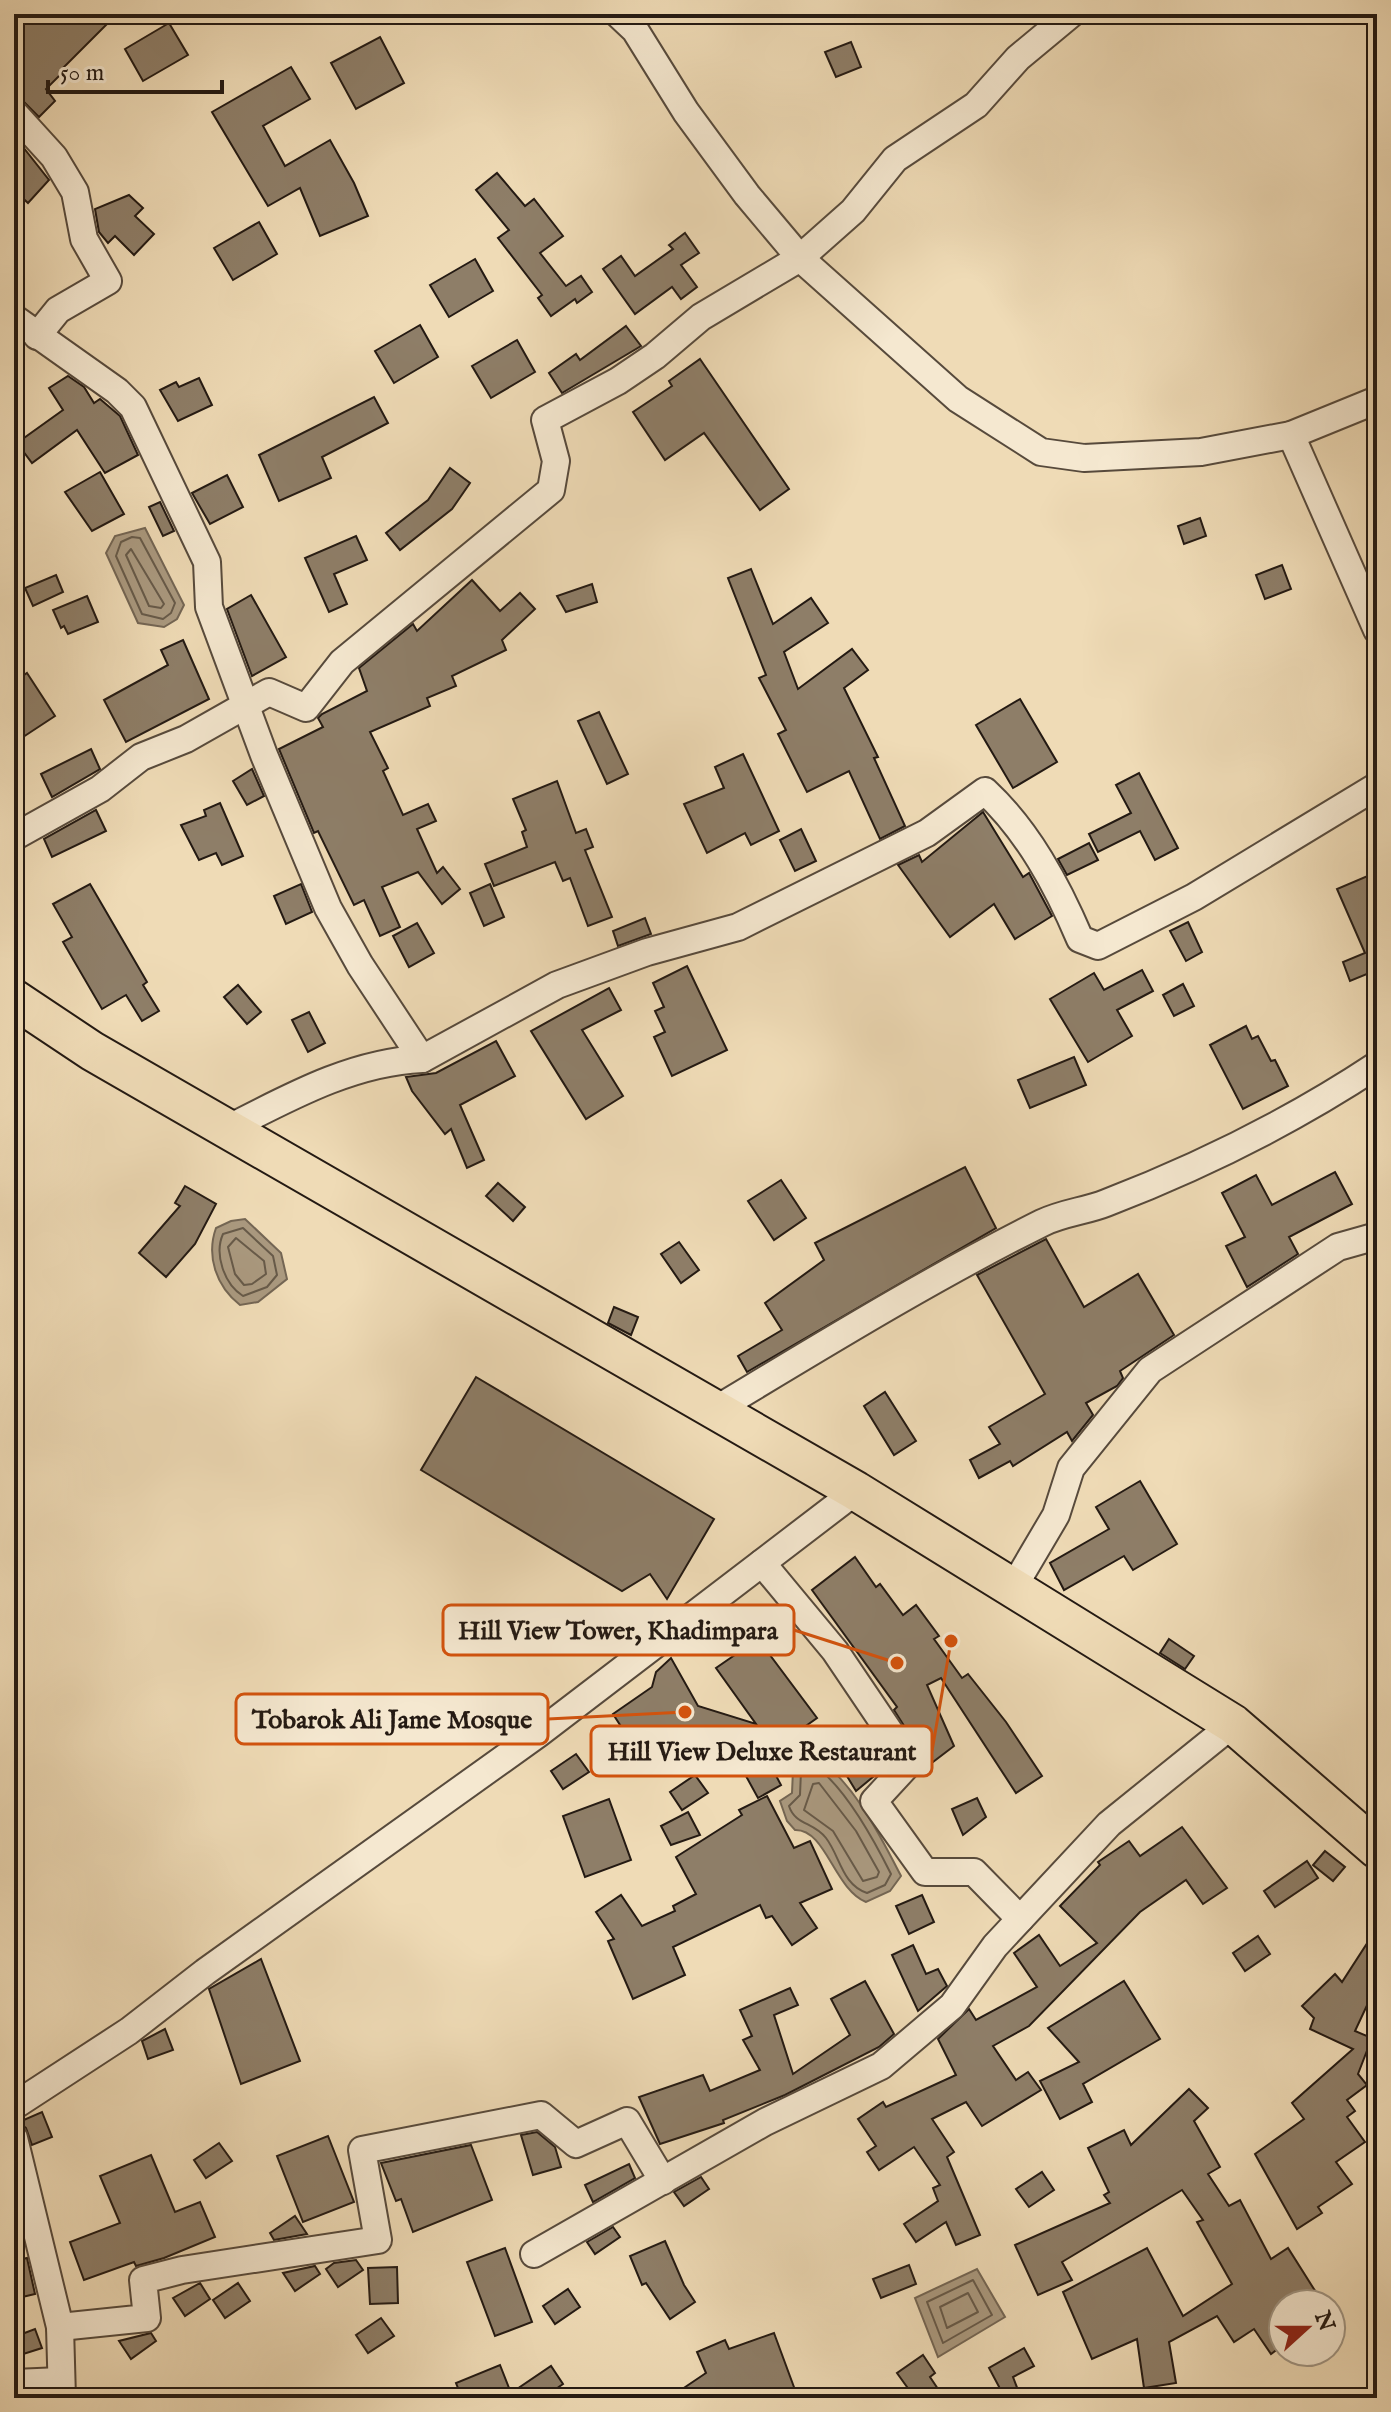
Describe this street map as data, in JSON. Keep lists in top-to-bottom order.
{
  "places": ["Hill View Deluxe Restaurant", "Hill View Tower, Khadimpara", "Tobarok Ali Jame Mosque"],
  "scale_bar": "50 m",
  "north": "right"
}
